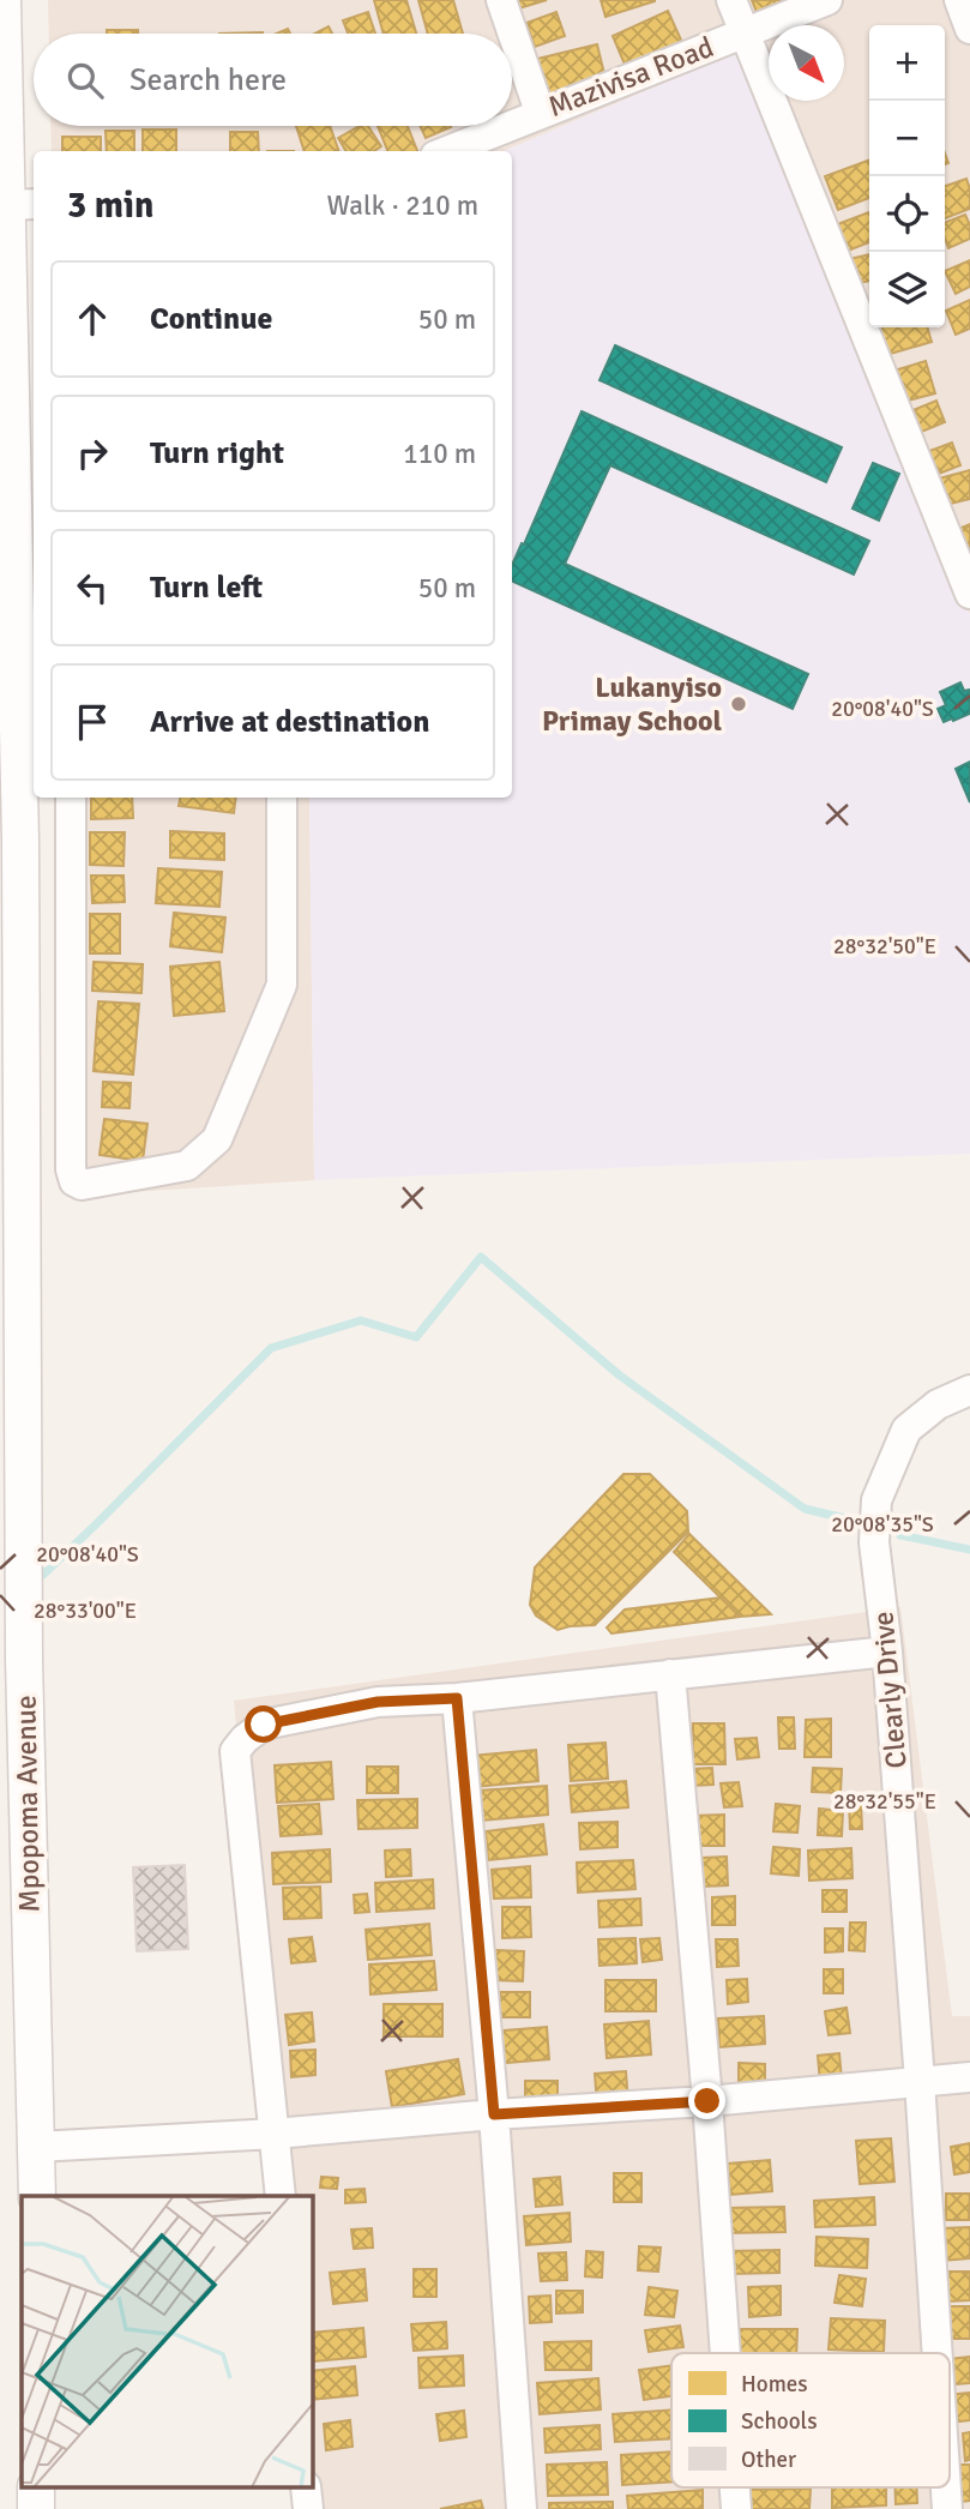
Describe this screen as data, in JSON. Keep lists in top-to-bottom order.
{
  "streets": {
    "street": ["Mazivisa Road", "Clearly Drive", "Mpopoma Avenue"]
  },
  "places": ["Lukanyiso Primay School"],
  "legend": ["Homes", "Schools", "Other"],
  "north": "bottom right",
  "page": {
    "map_buttons": ["+", "−"],
    "search": "Search here",
    "heading": ["3 min", "Walk · 210 m"],
    "list": [
      ["Continue", "50 m"],
      ["Turn right", "110 m"],
      ["Turn left", "50 m"],
      "Arrive at destination"
    ]
  },
  "coordinates": [
    "20°08'40\"S",
    "28°32'50\"E",
    "20°08'35\"S",
    "28°33'00\"E",
    "28°32'55\"E"
  ]
}
